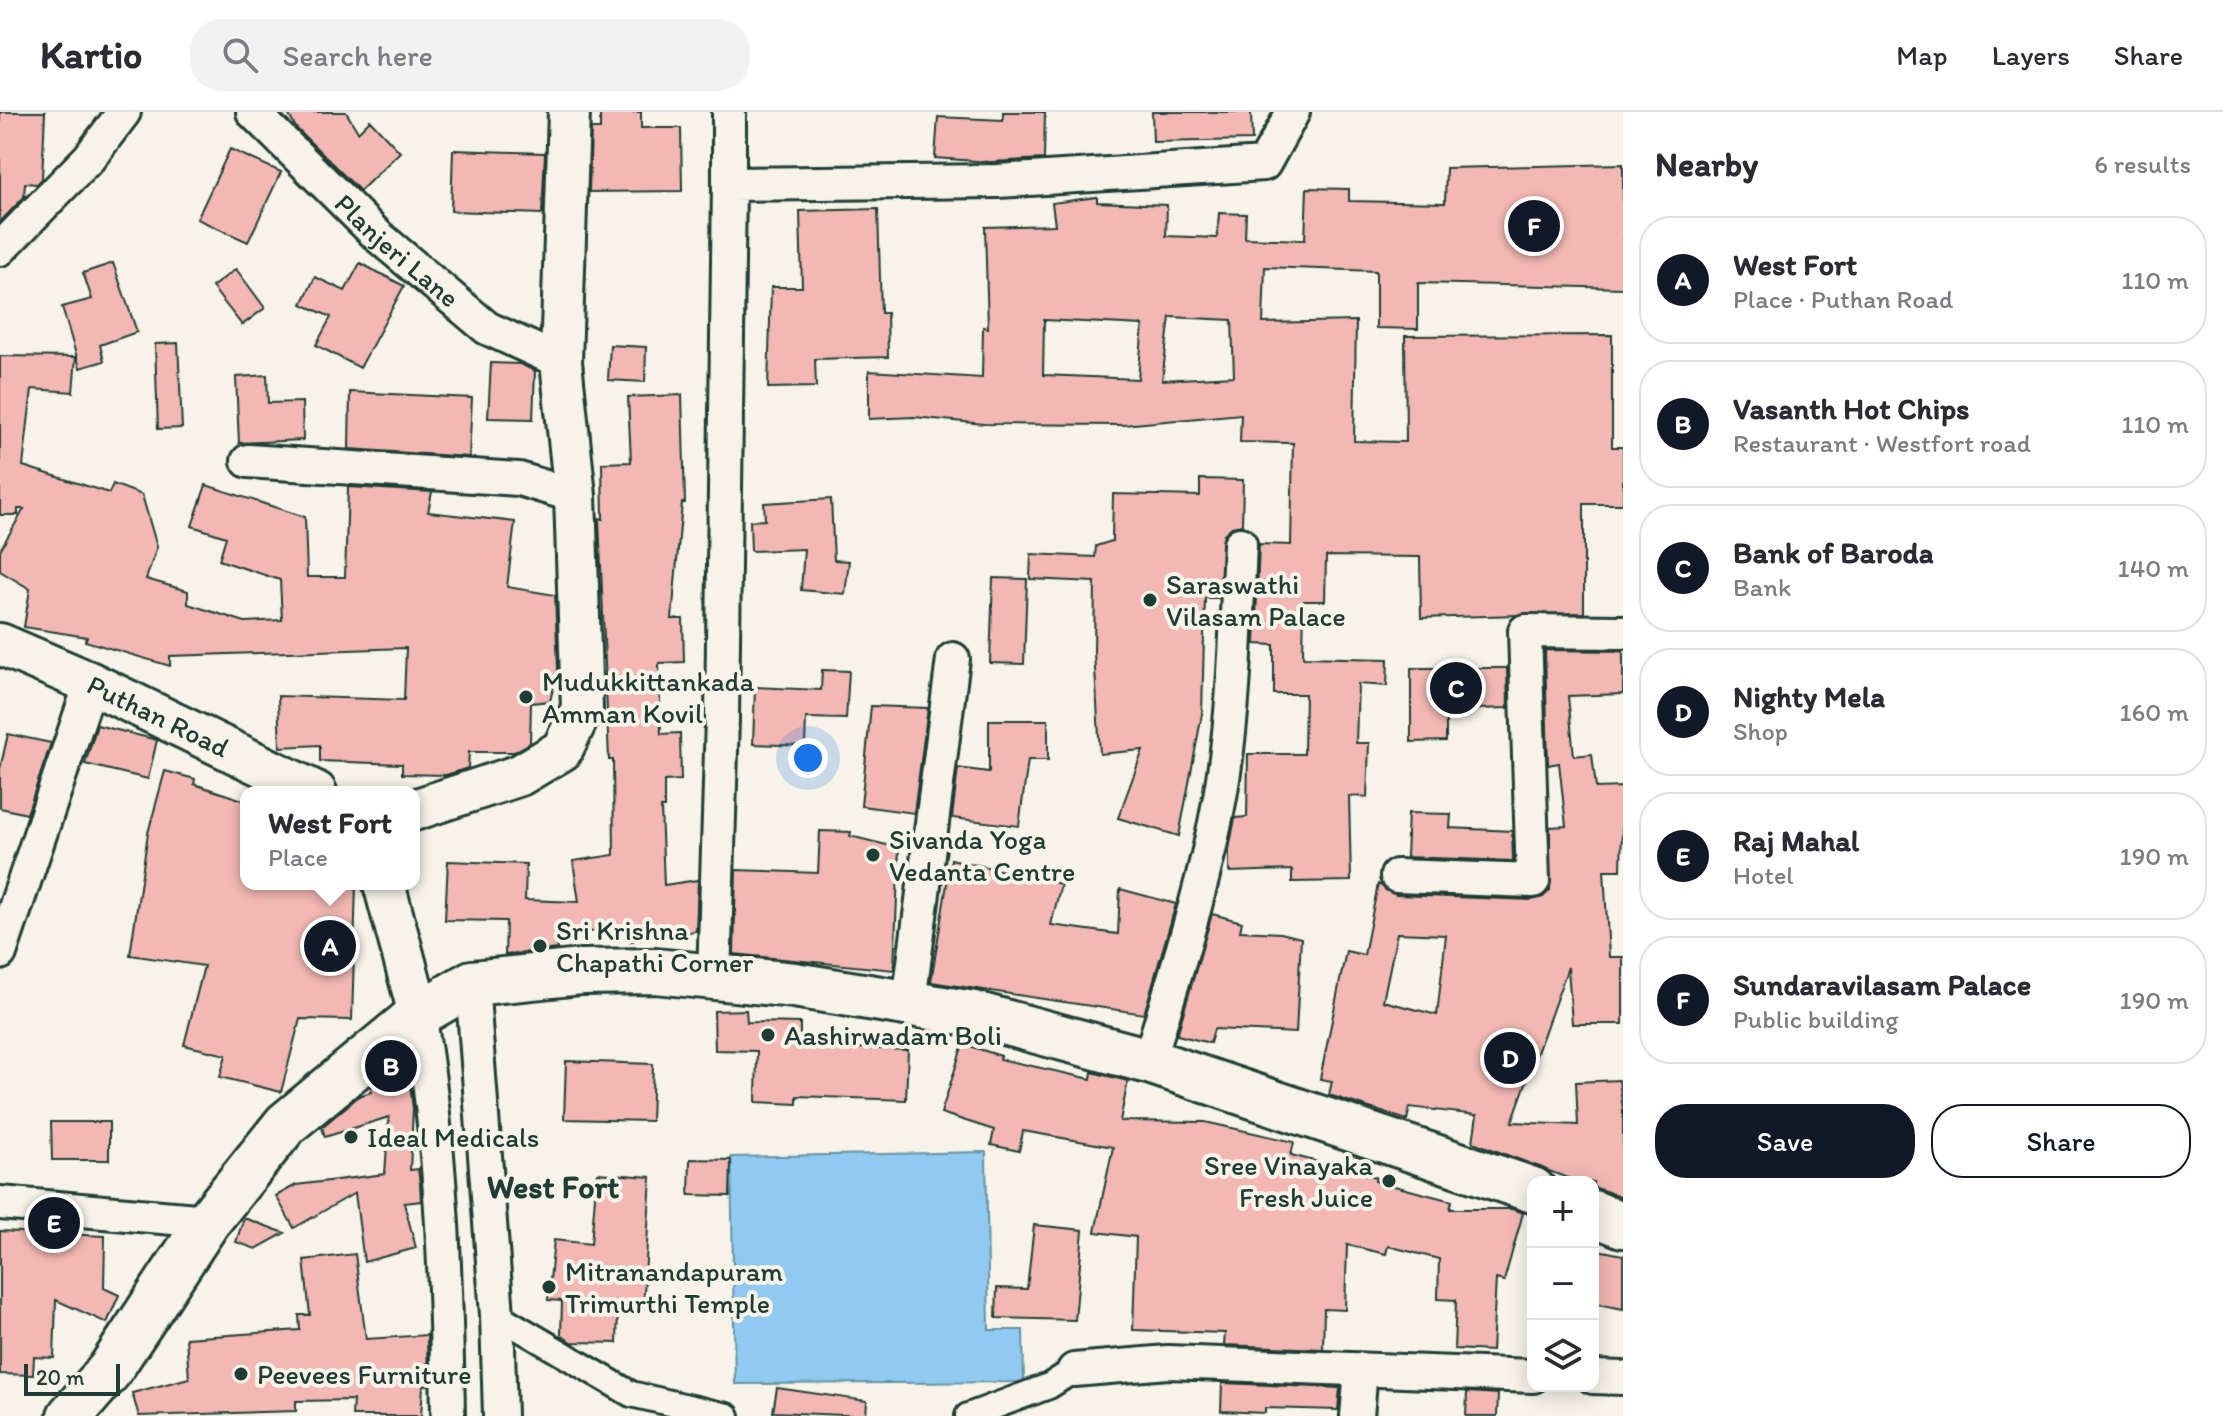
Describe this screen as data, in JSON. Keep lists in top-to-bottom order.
{
  "streets": {
    "street": ["Planjeri Lane", "Puthan Road"]
  },
  "districts": ["West Fort"],
  "places": [
    "Saraswathi Vilasam Palace",
    "Mudukkittankada Amman Kovil",
    "Sivanda Yoga Vedanta Centre",
    "Sri Krishna Chapathi Corner",
    "Aashirwadam Boli",
    "Ideal Medicals",
    "Sree Vinayaka Fresh Juice",
    "Mitranandapuram Trimurthi Temple",
    "Peevees Furniture"
  ],
  "scale_bar": "20 m",
  "page": {
    "header": "Kartio",
    "search": "Search here",
    "nav": ["Map", "Layers", "Share"],
    "heading": ["Nearby", "6 results"],
    "pins": [
      "F",
      "C",
      "A",
      "D",
      "B",
      "E"
    ],
    "list": [
      {
        "mark": "A",
        "name": "West Fort",
        "note": "Place · Puthan Road",
        "value": "110 m"
      },
      {
        "mark": "B",
        "name": "Vasanth Hot Chips",
        "note": "Restaurant · Westfort road",
        "value": "110 m"
      },
      {
        "mark": "C",
        "name": "Bank of Baroda",
        "note": "Bank",
        "value": "140 m"
      },
      {
        "mark": "D",
        "name": "Nighty Mela",
        "note": "Shop",
        "value": "160 m"
      },
      {
        "mark": "E",
        "name": "Raj Mahal",
        "note": "Hotel",
        "value": "190 m"
      },
      {
        "mark": "F",
        "name": "Sundaravilasam Palace",
        "note": "Public building",
        "value": "190 m"
      }
    ],
    "popup": ["West Fort", "Place"],
    "buttons": ["Save", "Share"],
    "map_buttons": ["+", "−"],
    "scale": "20 m"
  }
}
